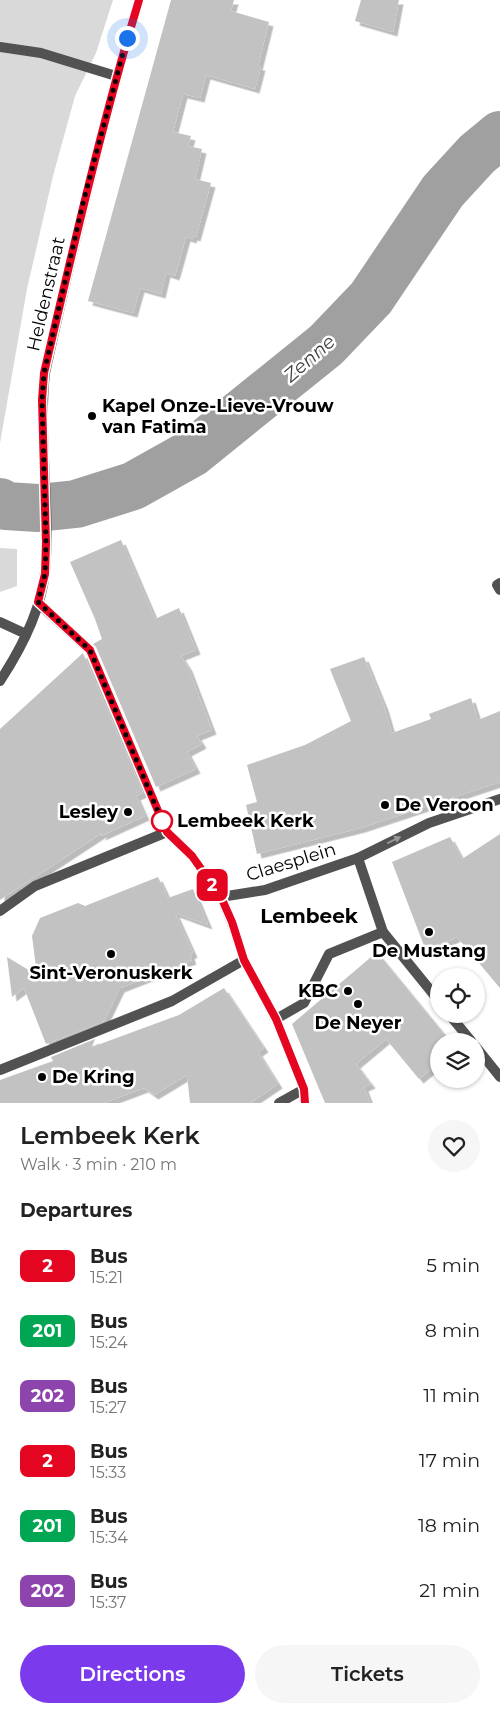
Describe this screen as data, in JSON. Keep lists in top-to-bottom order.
{
  "streets": {
    "street": ["Heldenstraat", "Claesplein"]
  },
  "districts": ["Lembeek"],
  "water": ["Zenne"],
  "places": [
    "Kapel Onze-Lieve-Vrouw van Fatima",
    "De Veroon",
    "Lesley",
    "Lembeek Kerk",
    "De Mustang",
    "Sint-Veronuskerk",
    "KBC",
    "De Neyer",
    "De Kring"
  ],
  "lines": ["bus line 2"],
  "page": {
    "on_map": "2",
    "heading": [
      ["Lembeek Kerk", "Walk · 3 min · 210 m"],
      "Departures"
    ],
    "list": [
      {
        "mark": "2",
        "name": "Bus",
        "note": "15:21",
        "value": "5 min"
      },
      {
        "mark": "201",
        "name": "Bus",
        "note": "15:24",
        "value": "8 min"
      },
      {
        "mark": "202",
        "name": "Bus",
        "note": "15:27",
        "value": "11 min"
      },
      {
        "mark": "2",
        "name": "Bus",
        "note": "15:33",
        "value": "17 min"
      },
      {
        "mark": "201",
        "name": "Bus",
        "note": "15:34",
        "value": "18 min"
      },
      {
        "mark": "202",
        "name": "Bus",
        "note": "15:37",
        "value": "21 min"
      }
    ],
    "buttons": ["Directions", "Tickets"]
  }
}
